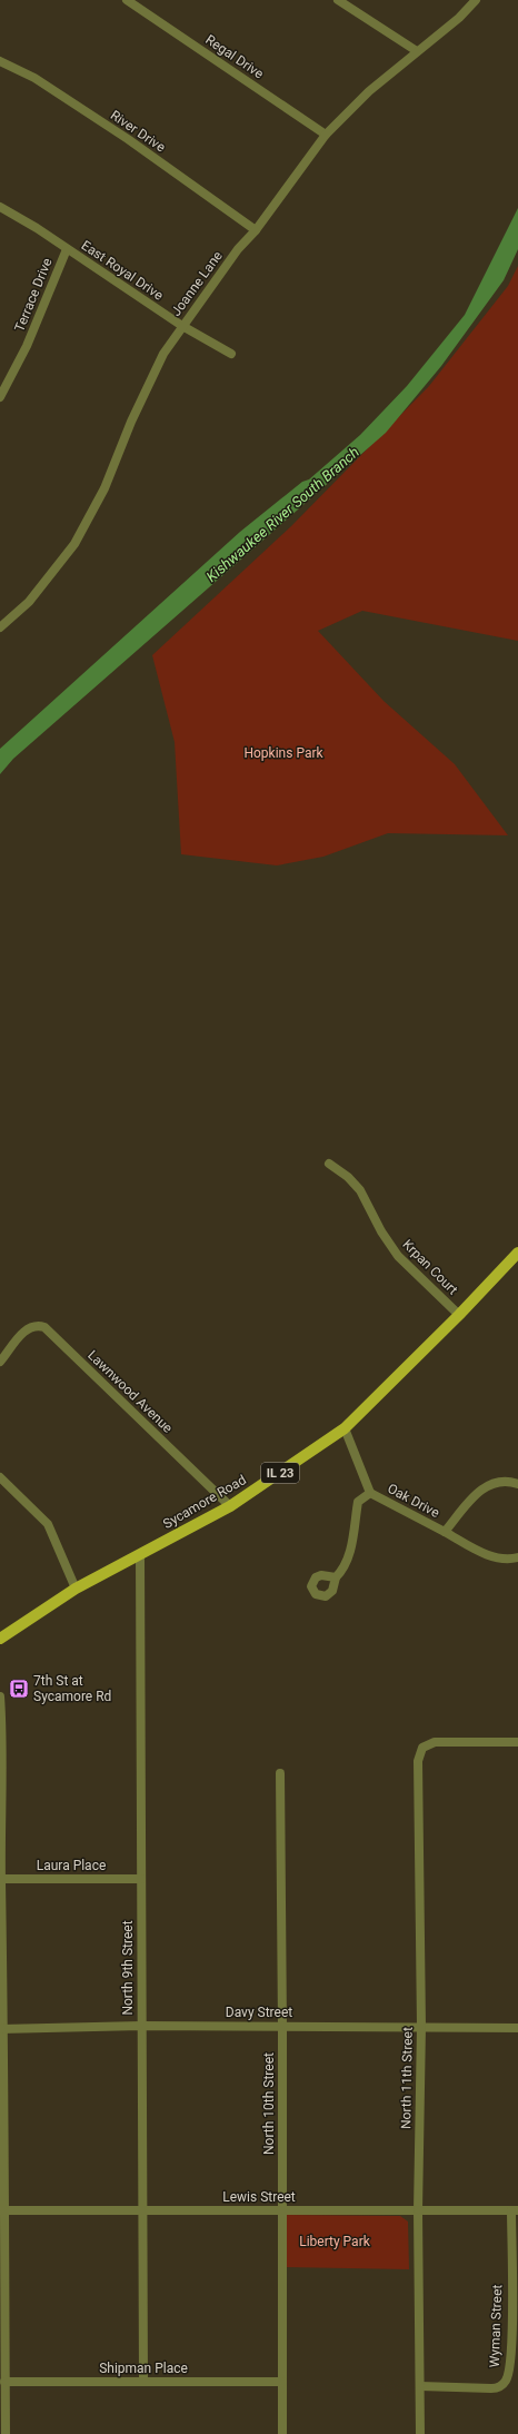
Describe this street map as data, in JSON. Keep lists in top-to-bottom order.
{
  "streets": {
    "main road": ["IL 23", "Sycamore Road"],
    "street": [
      "Regal Drive",
      "River Drive",
      "East Royal Drive",
      "Joanne Lane",
      "Terrace Drive",
      "Krpan Court",
      "Lawnwood Avenue",
      "Oak Drive",
      "Laura Place",
      "North 9th Street",
      "Davy Street",
      "North 11th Street",
      "North 10th Street",
      "Lewis Street",
      "Wyman Street",
      "Shipman Place"
    ]
  },
  "crossings": [
    ["Regal Drive", "Joanne Lane"],
    ["River Drive", "Joanne Lane"],
    ["East Royal Drive", "Joanne Lane"],
    ["East Royal Drive", "Terrace Drive"],
    ["Krpan Court", "Sycamore Road"],
    ["Lawnwood Avenue", "Sycamore Road"],
    ["Sycamore Road", "North 9th Street"],
    ["Laura Place", "North 9th Street"],
    ["North 9th Street", "Davy Street"],
    ["North 9th Street", "Lewis Street"],
    ["North 9th Street", "Shipman Place"],
    ["Davy Street", "North 11th Street"],
    ["Davy Street", "North 10th Street"],
    ["North 11th Street", "Lewis Street"],
    ["North 11th Street", "Wyman Street"],
    ["North 10th Street", "Lewis Street"],
    ["North 10th Street", "Shipman Place"],
    ["Lewis Street", "Wyman Street"]
  ],
  "water": ["Kishwaukee River South Branch"],
  "parks": ["Hopkins Park", "Liberty Park"],
  "places": {
    "bus stop": ["7th St at Sycamore Rd"]
  }
}
